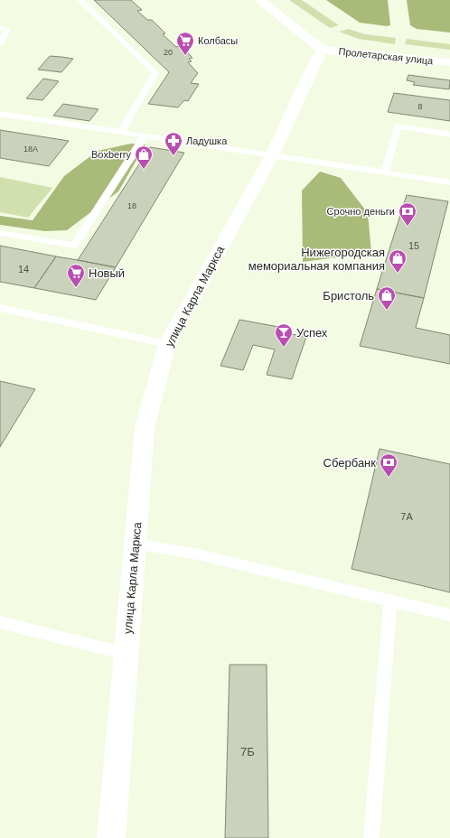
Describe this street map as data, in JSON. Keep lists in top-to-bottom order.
{
  "streets": {
    "street": ["Пролетарская улица", "улица Карла Маркса"]
  },
  "crossings": [
    ["Пролетарская улица", "улица Карла Маркса"]
  ],
  "places": {
    "supermarket": ["Колбасы", "Новый"],
    "pharmacy": ["Ладушка"],
    "shop": ["Boxberry", "Нижегородская мемориальная компания", "Бристоль"],
    "bank": ["Срочно деньги", "Сбербанк"],
    "bar": ["Успех"]
  },
  "house_numbers": [
    "20",
    "8",
    "18А",
    "18",
    "15",
    "14",
    "7А",
    "7Б"
  ]
}
